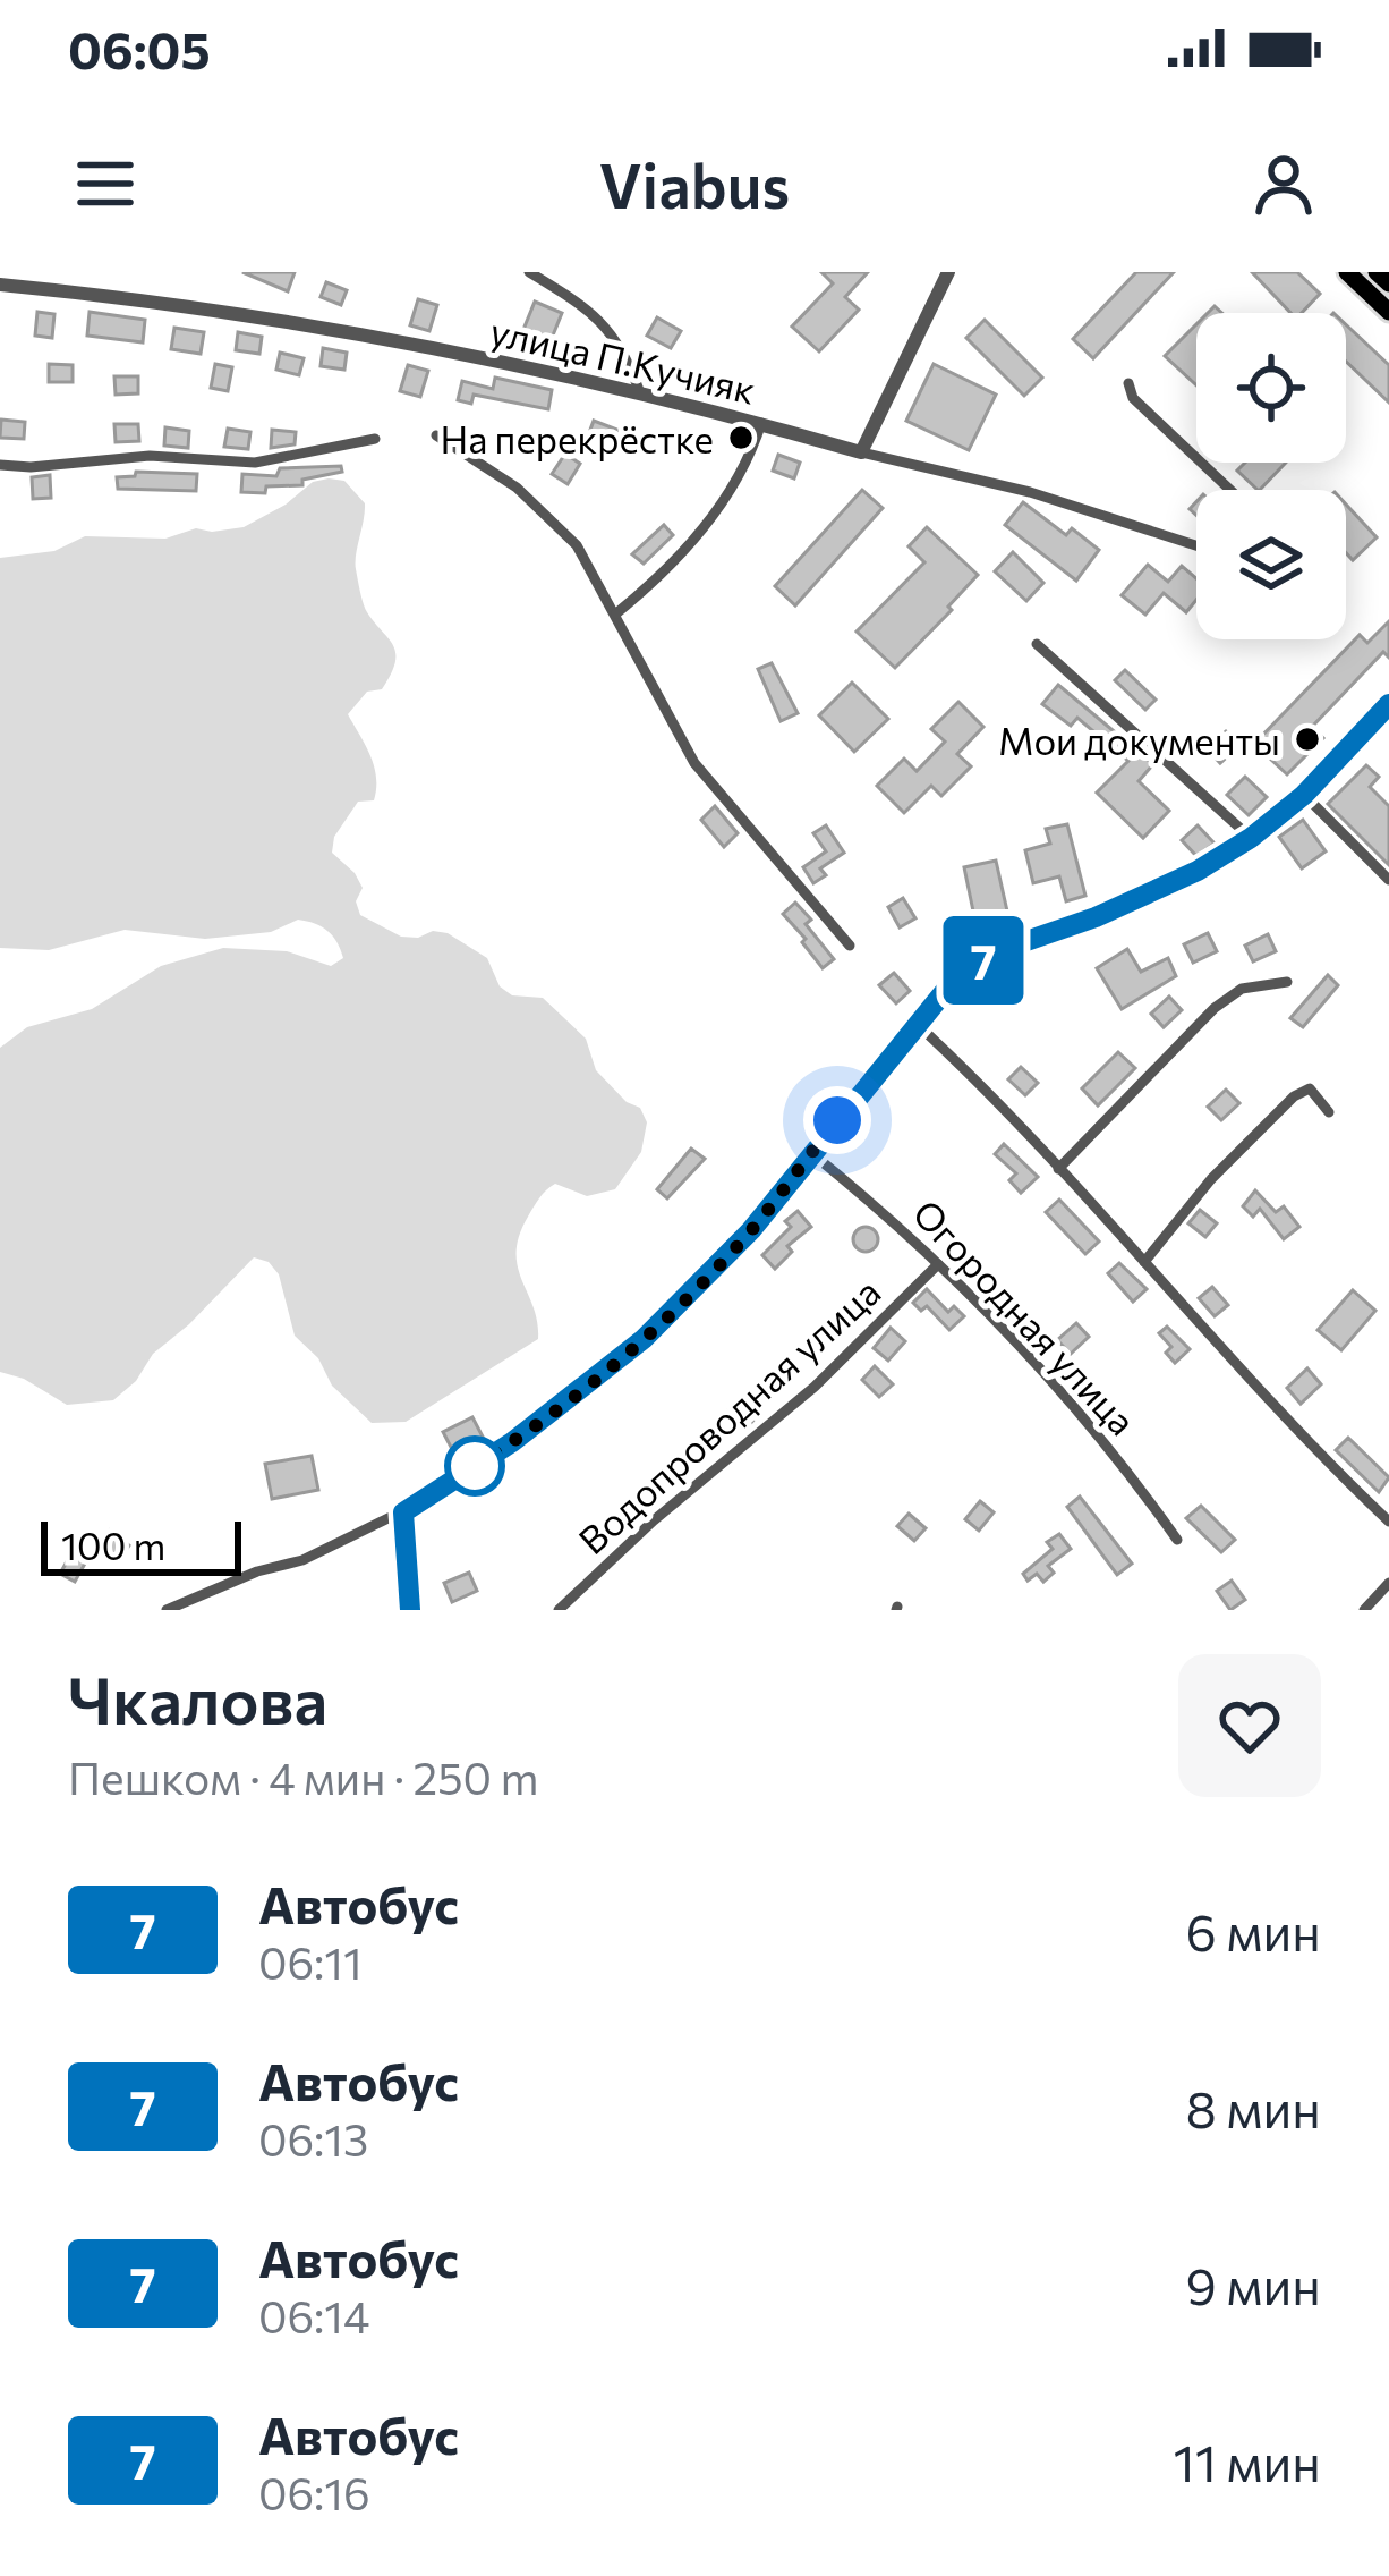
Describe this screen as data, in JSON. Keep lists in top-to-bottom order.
{
  "streets": {
    "street": ["улица П.Кучияк", "Огородная улица", "Водопроводная улица"]
  },
  "crossings": [
    ["Огородная улица", "Водопроводная улица"]
  ],
  "places": ["На перекрёстке", "Мои документы"],
  "lines": ["bus line 7"],
  "scale_bar": "100 m",
  "page": {
    "status": "06:05",
    "header": "Viabus",
    "on_map": "7",
    "scale": "100 m",
    "heading": ["Чкалова", "Пешком · 4 мин · 250 m"],
    "list": [
      {
        "mark": "7",
        "name": "Автобус",
        "note": "06:11",
        "value": "6 мин"
      },
      {
        "mark": "7",
        "name": "Автобус",
        "note": "06:13",
        "value": "8 мин"
      },
      {
        "mark": "7",
        "name": "Автобус",
        "note": "06:14",
        "value": "9 мин"
      },
      {
        "mark": "7",
        "name": "Автобус",
        "note": "06:16",
        "value": "11 мин"
      }
    ]
  }
}
